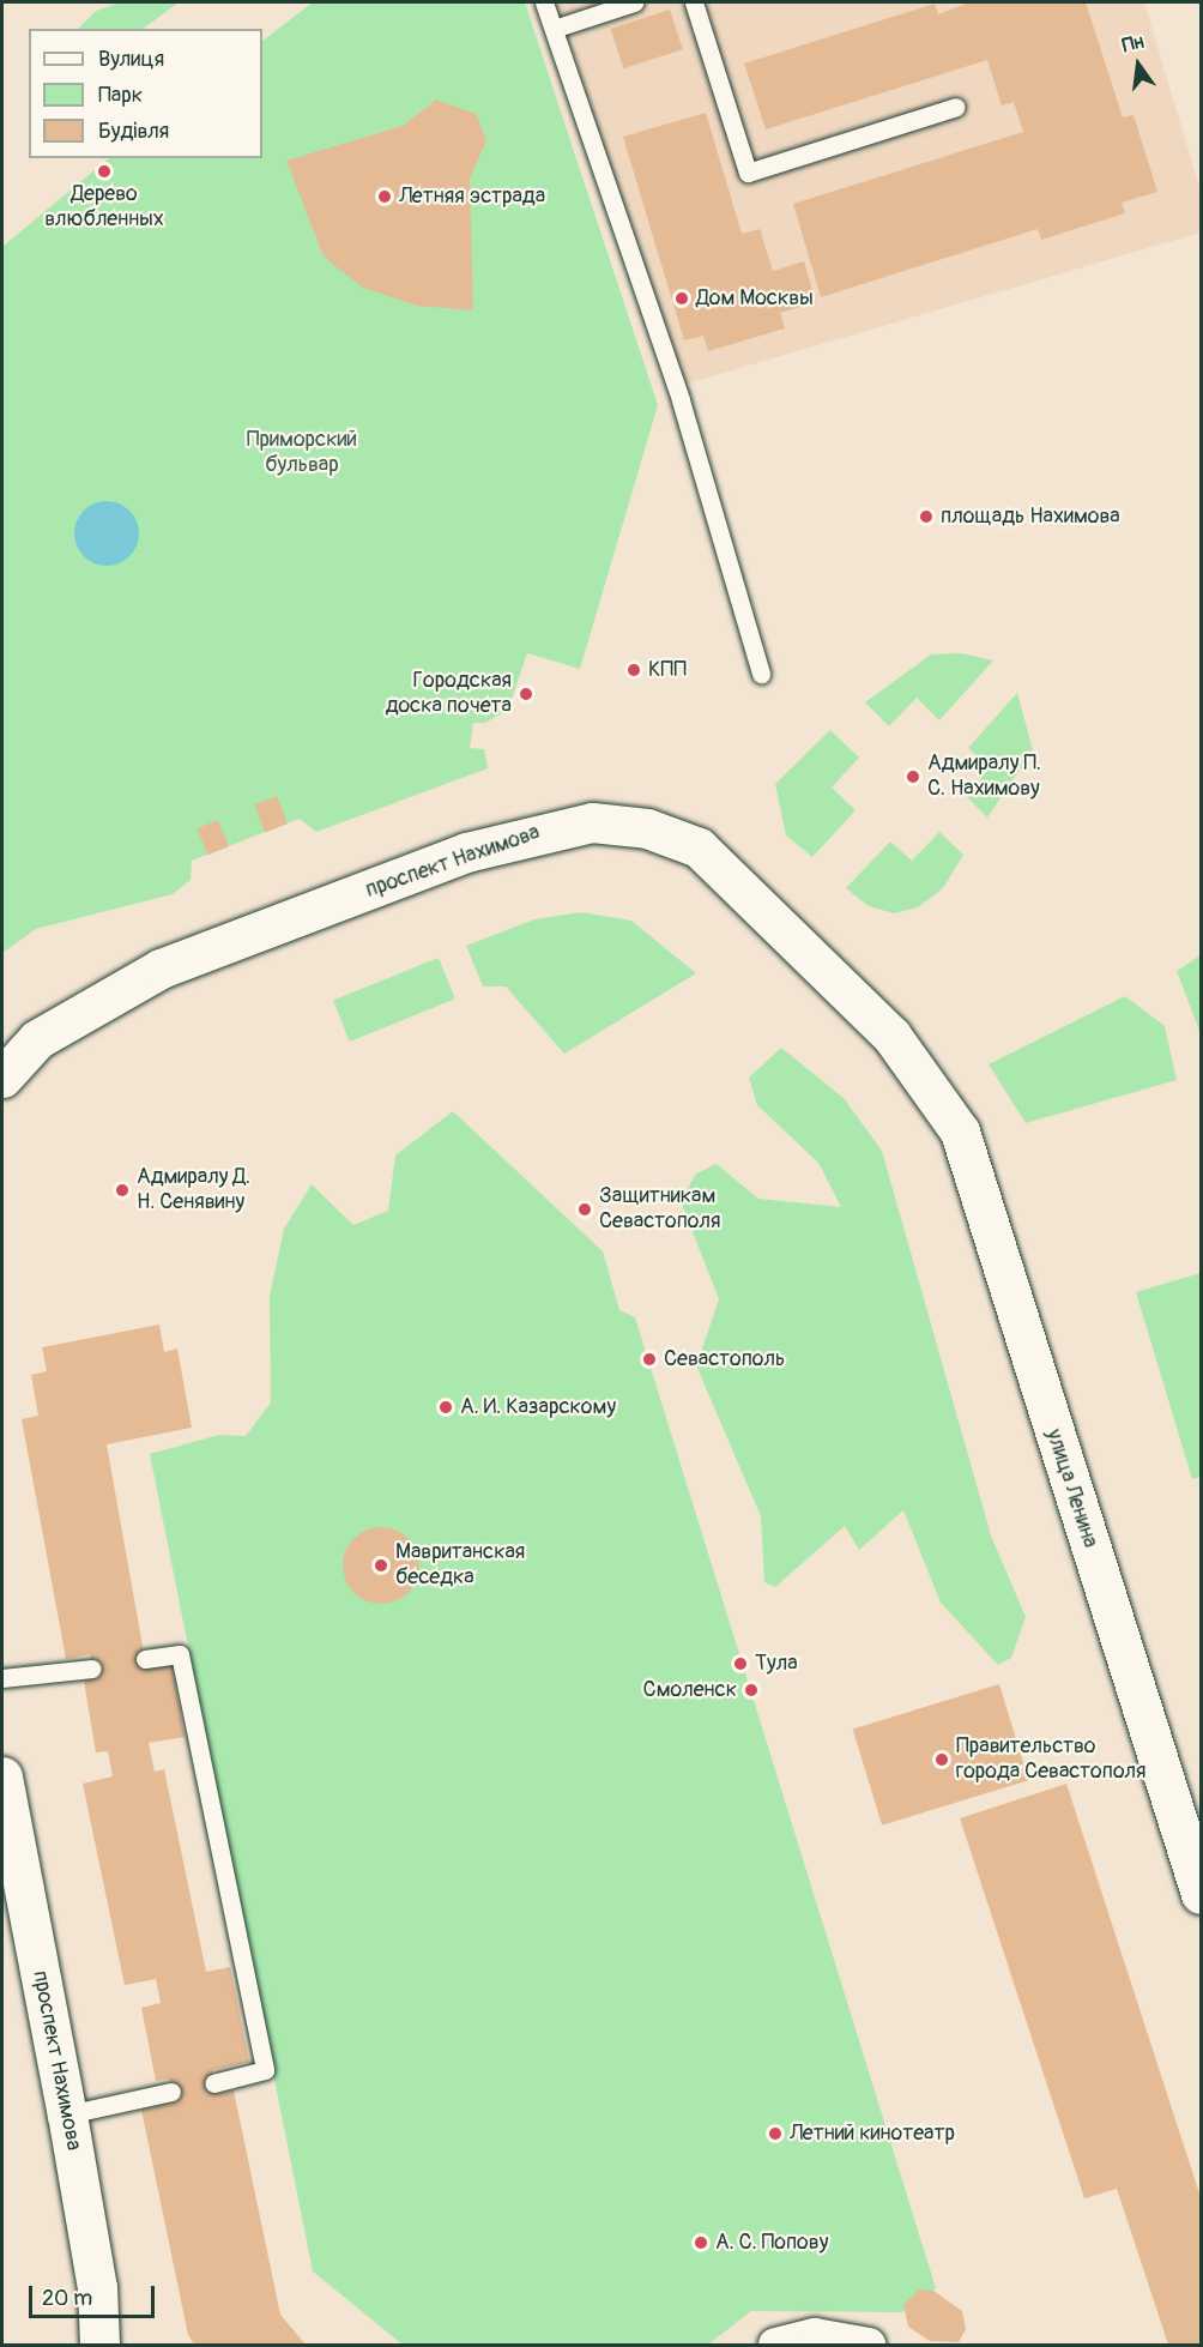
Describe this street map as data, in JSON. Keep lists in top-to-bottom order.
{
  "streets": {
    "main road": ["проспект Нахимова", "улица Ленина"]
  },
  "crossings": [
    ["проспект Нахимова", "улица Ленина"]
  ],
  "parks": ["Приморский бульвар"],
  "places": [
    "Дерево влюбленных",
    "Летняя эстрада",
    "Дом Москвы",
    "площадь Нахимова",
    "КПП",
    "Городская доска почета",
    "Адмиралу П. С. Нахимову",
    "Адмиралу Д. Н. Сенявину",
    "Защитникам Севастополя",
    "Севастополь",
    "А. И. Казарскому",
    "Мавританская беседка",
    "Тула",
    "Смоленск",
    "Правительство города Севастополя",
    "Летний кинотеатр",
    "А. С. Попову"
  ],
  "legend": ["Вулиця", "Парк", "Будівля"],
  "scale_bar": "20 m",
  "north": "top"
}
